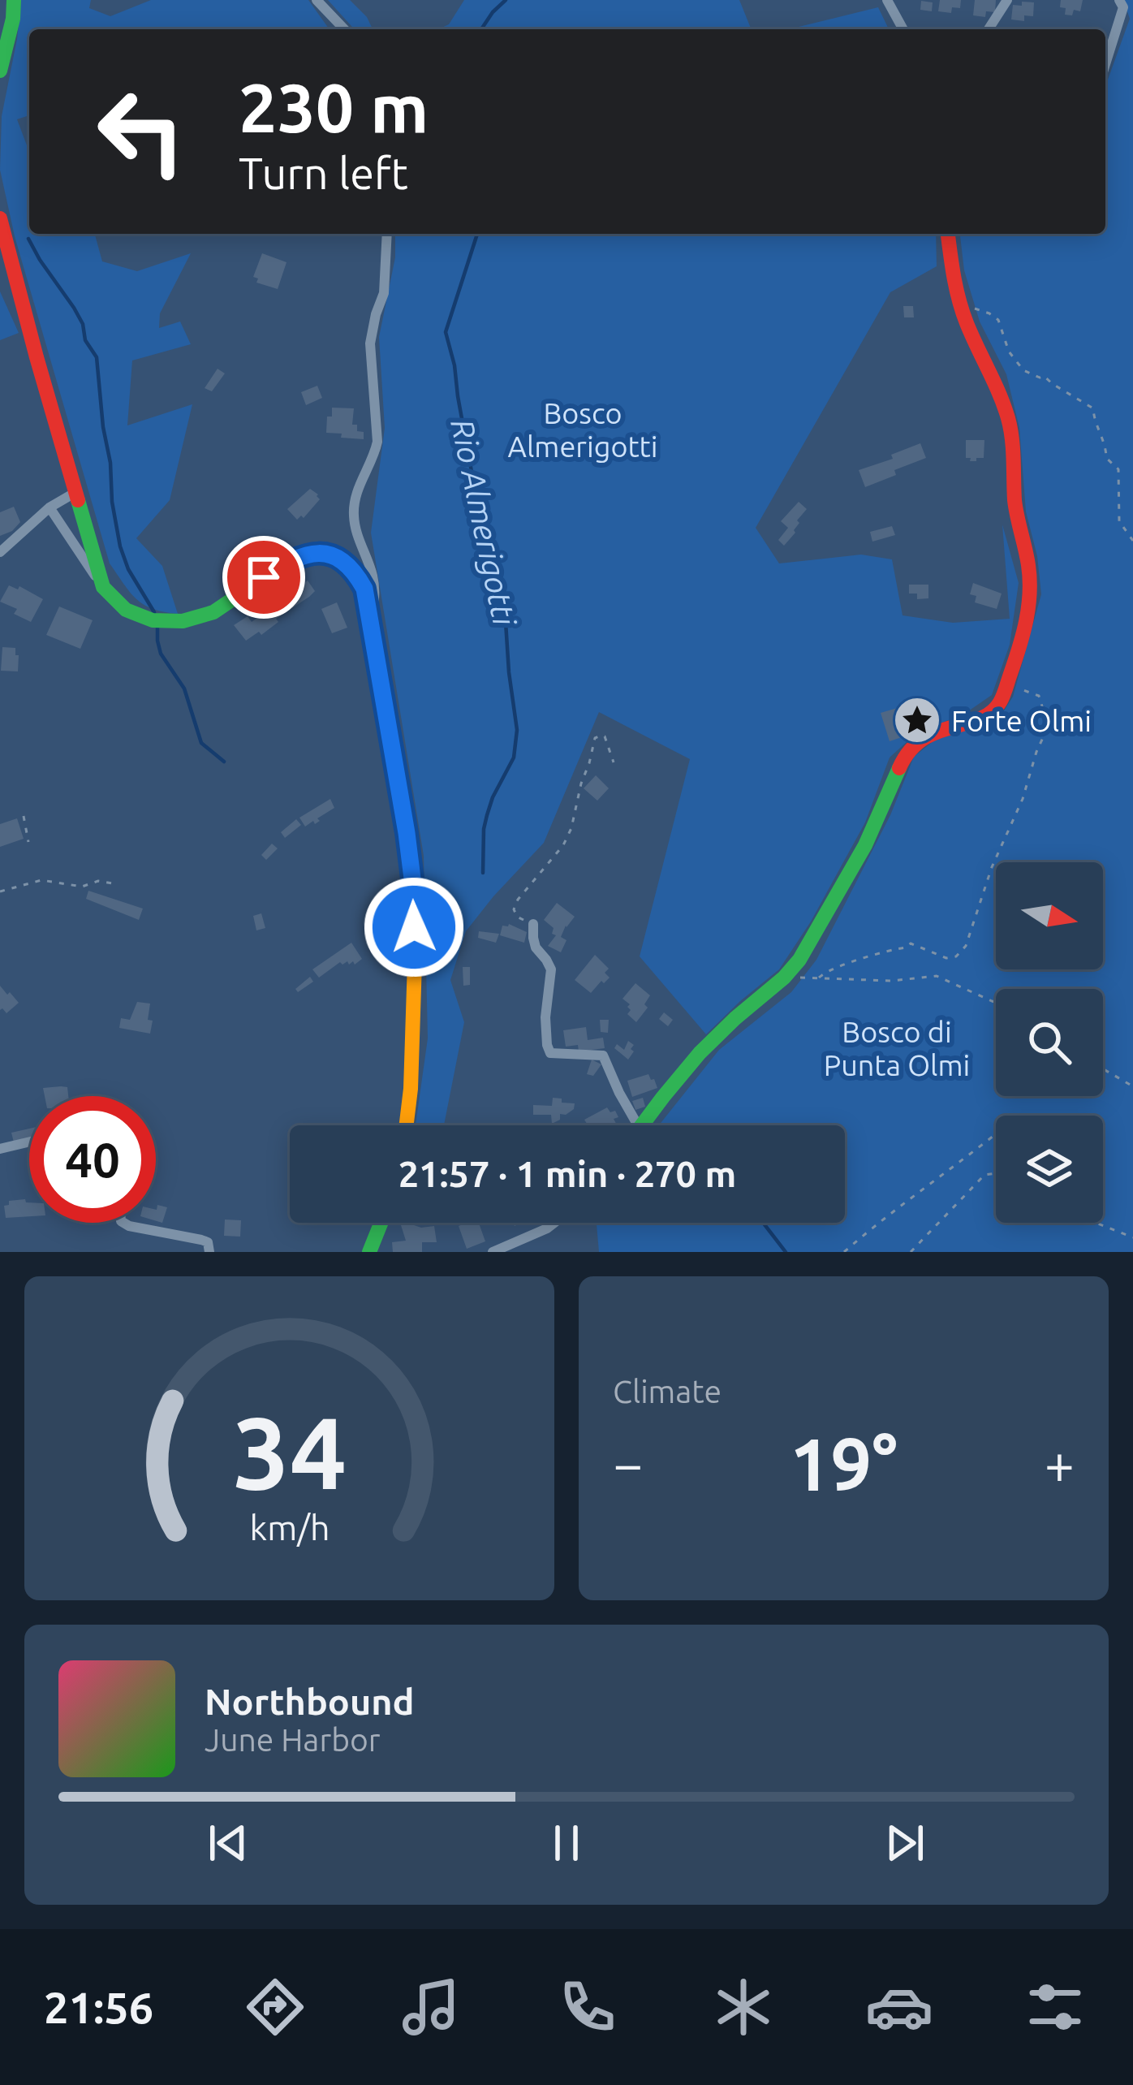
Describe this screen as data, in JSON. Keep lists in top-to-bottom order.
{
  "water": ["Rio Almerigotti"],
  "parks": ["Bosco Almerigotti", "Bosco di Punta Olmi"],
  "places": {
    "place": ["Forte Olmi"]
  },
  "north": "right",
  "page": {
    "turn": ["230 m", "Turn left"],
    "limit": "40",
    "trip": "21:57 · 1 min · 270 m",
    "tile": "Climate",
    "heat": ["−", "19°", "+"],
    "song": ["Northbound", "June Harbor"],
    "tabs": "21:56",
    "gauge": ["34", "km/h"]
  }
}
